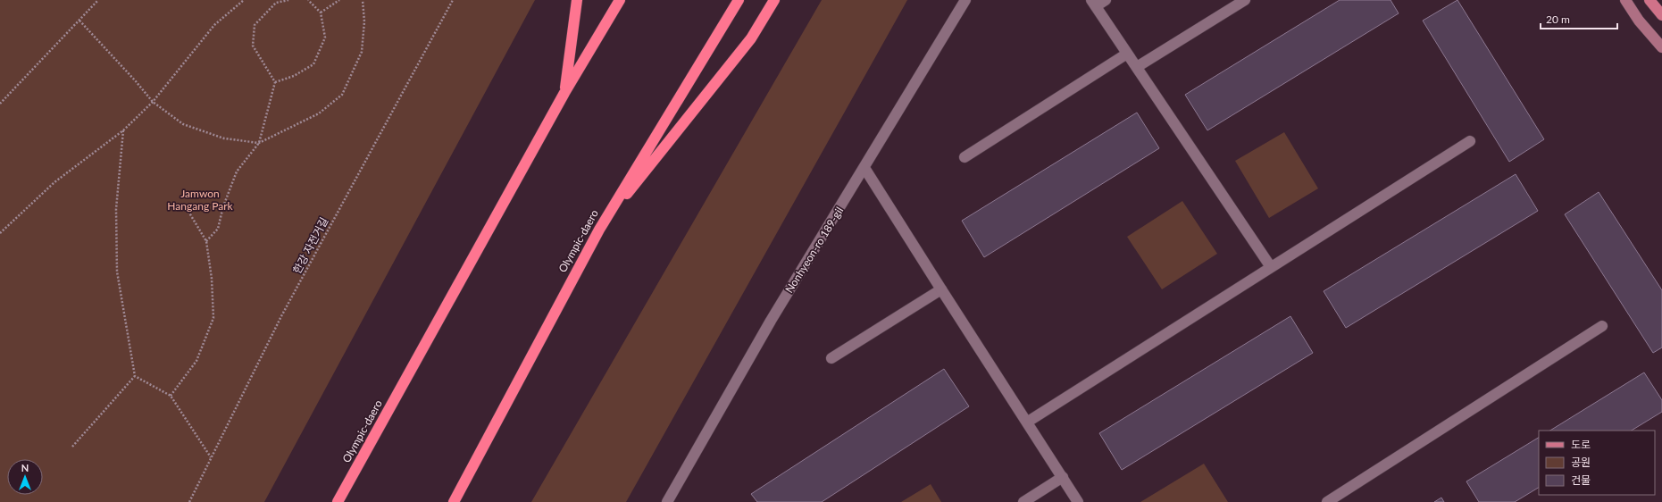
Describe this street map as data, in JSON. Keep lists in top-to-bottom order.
{
  "streets": {
    "highway": ["Olympic-daero"],
    "street": ["Nonhyeon-ro 189-gil"],
    "path": ["한강 자전거길"]
  },
  "parks": ["Jamwon Hangang Park"],
  "legend": ["도로", "공원", "건물"],
  "scale_bar": "20 m",
  "north": "top"
}
